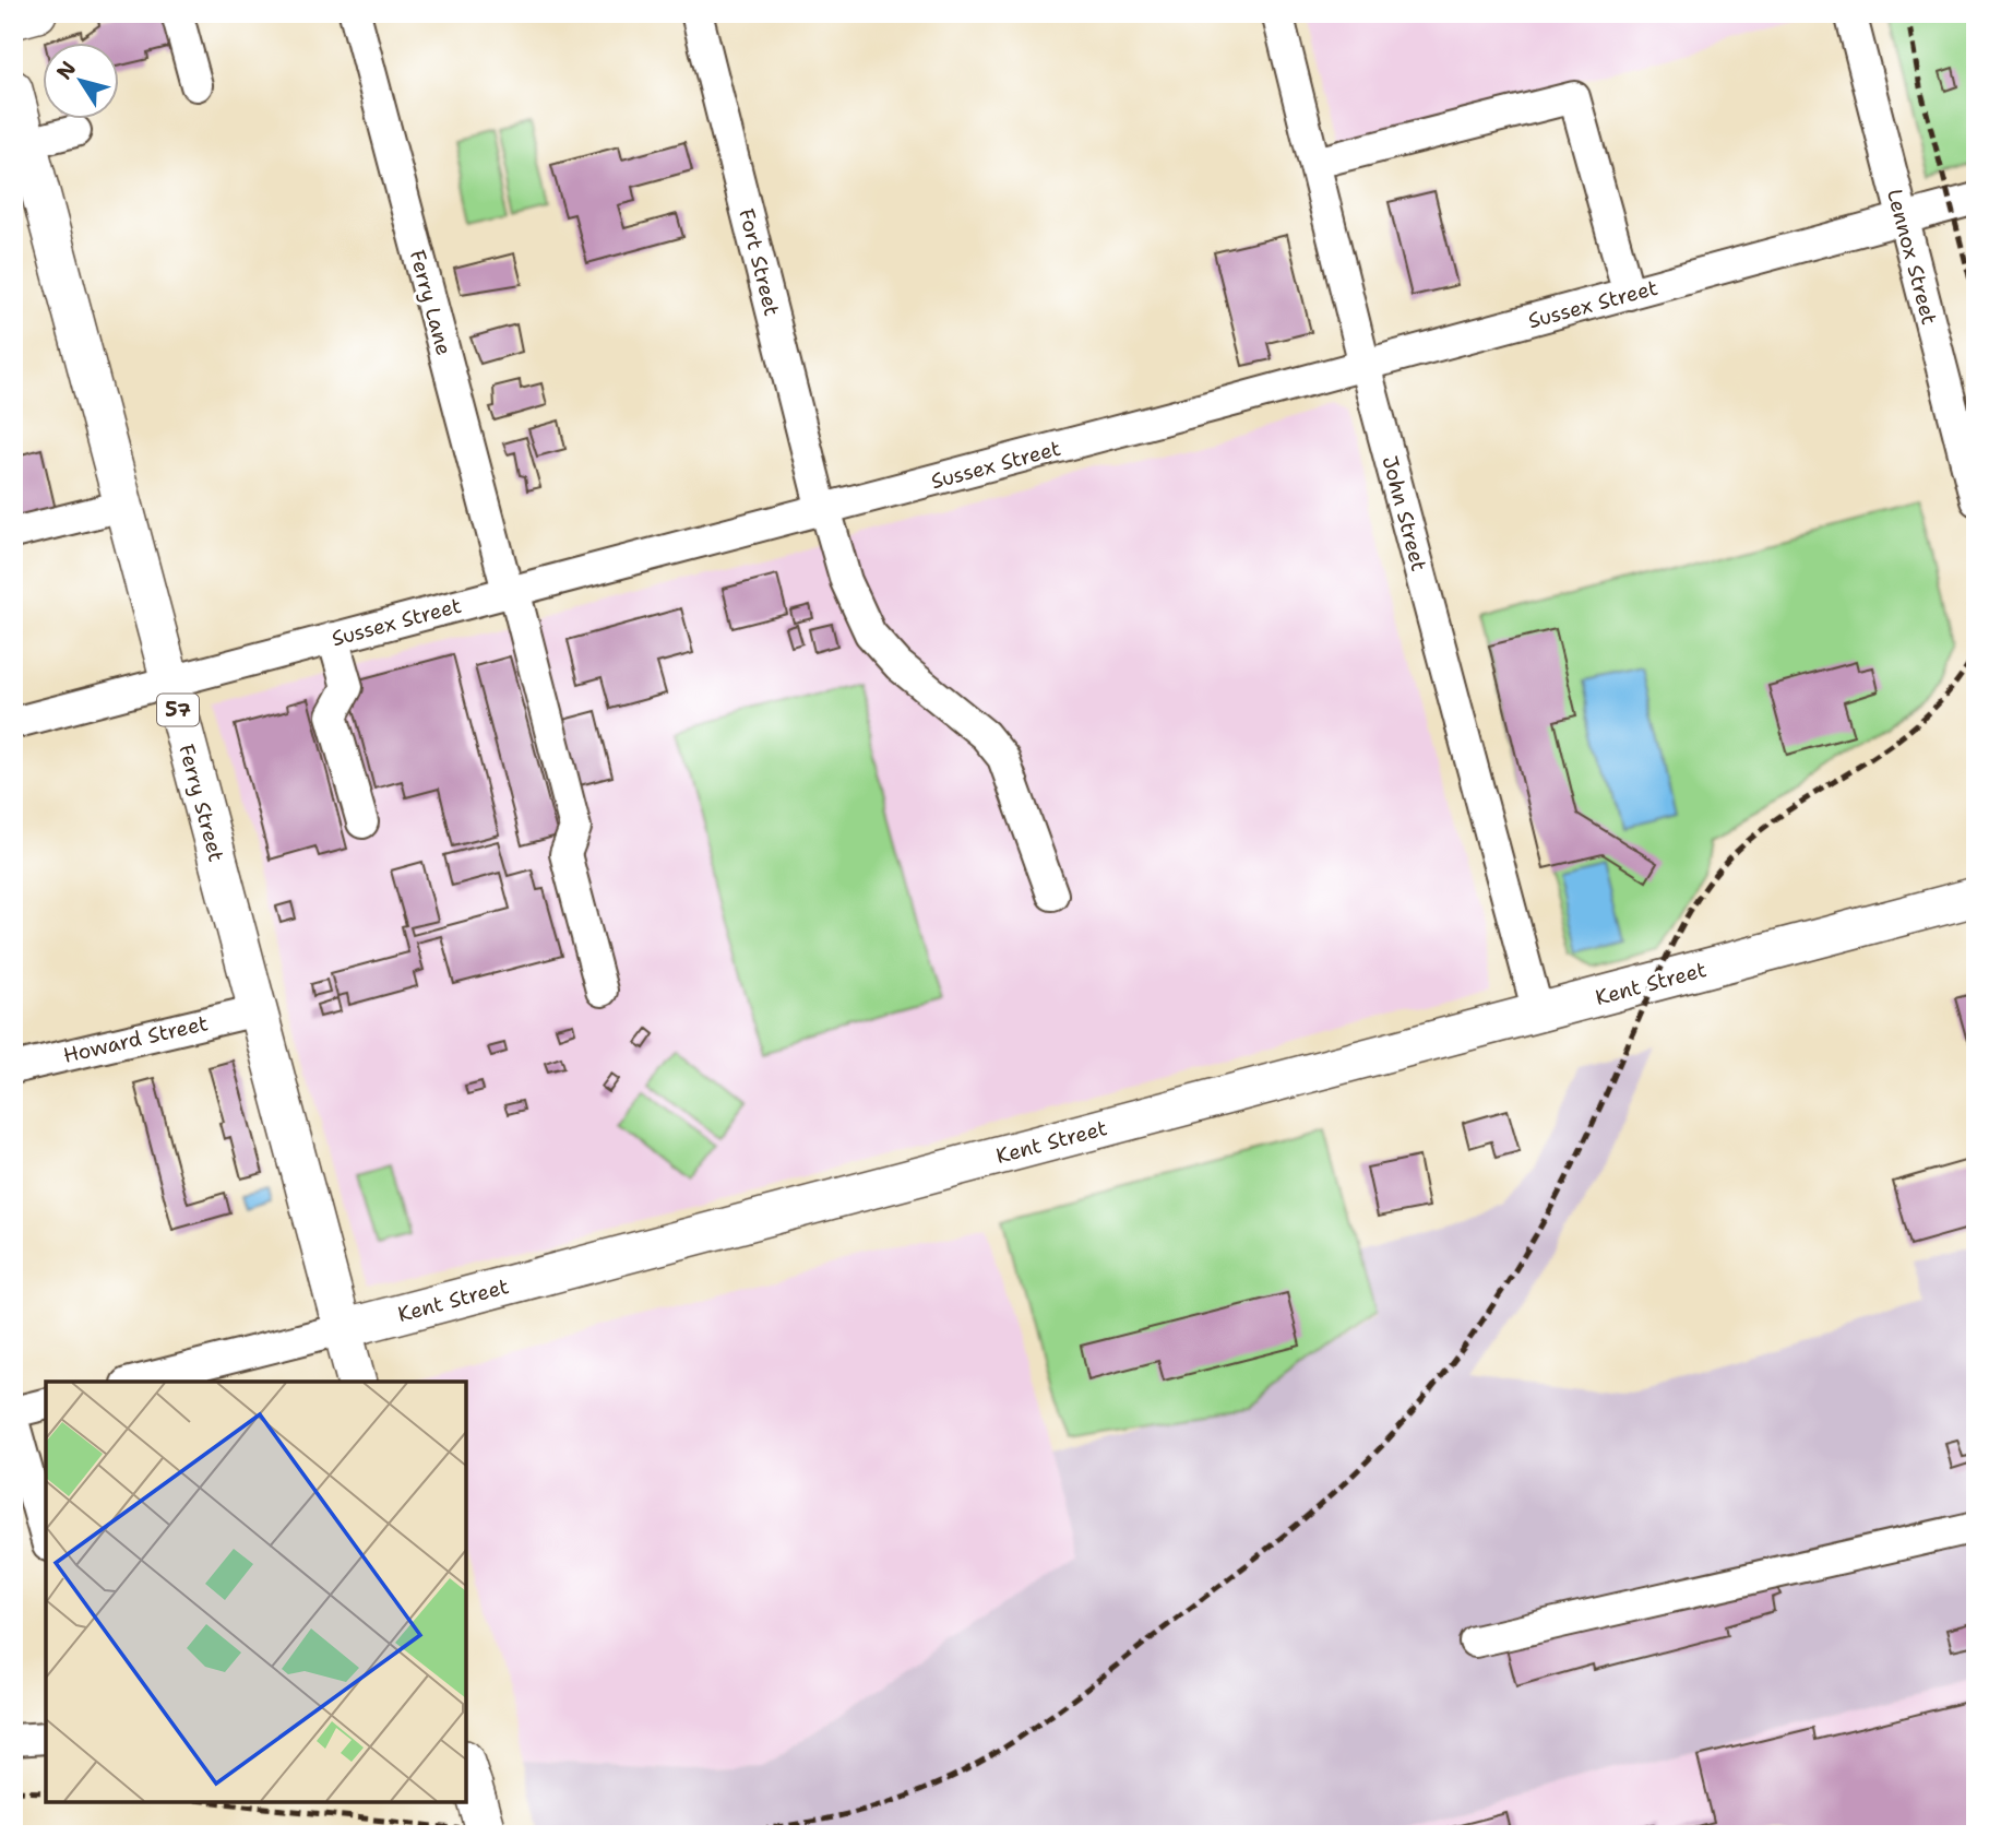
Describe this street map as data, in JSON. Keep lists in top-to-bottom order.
{
  "streets": {
    "main road": ["57", "Ferry Street", "Kent Street"],
    "street": [
      "Lennox Street",
      "Fort Street",
      "Ferry Lane",
      "Sussex Street",
      "John Street",
      "Howard Street"
    ]
  },
  "crossings": [
    ["Lennox Street", "Sussex Street"],
    ["Fort Street", "Sussex Street"],
    ["Ferry Lane", "Sussex Street"],
    ["Sussex Street", "John Street"],
    ["Sussex Street", "Ferry Street"],
    ["John Street", "Kent Street"],
    ["Ferry Street", "Kent Street"],
    ["Ferry Street", "Howard Street"]
  ],
  "north": "top left"
}
